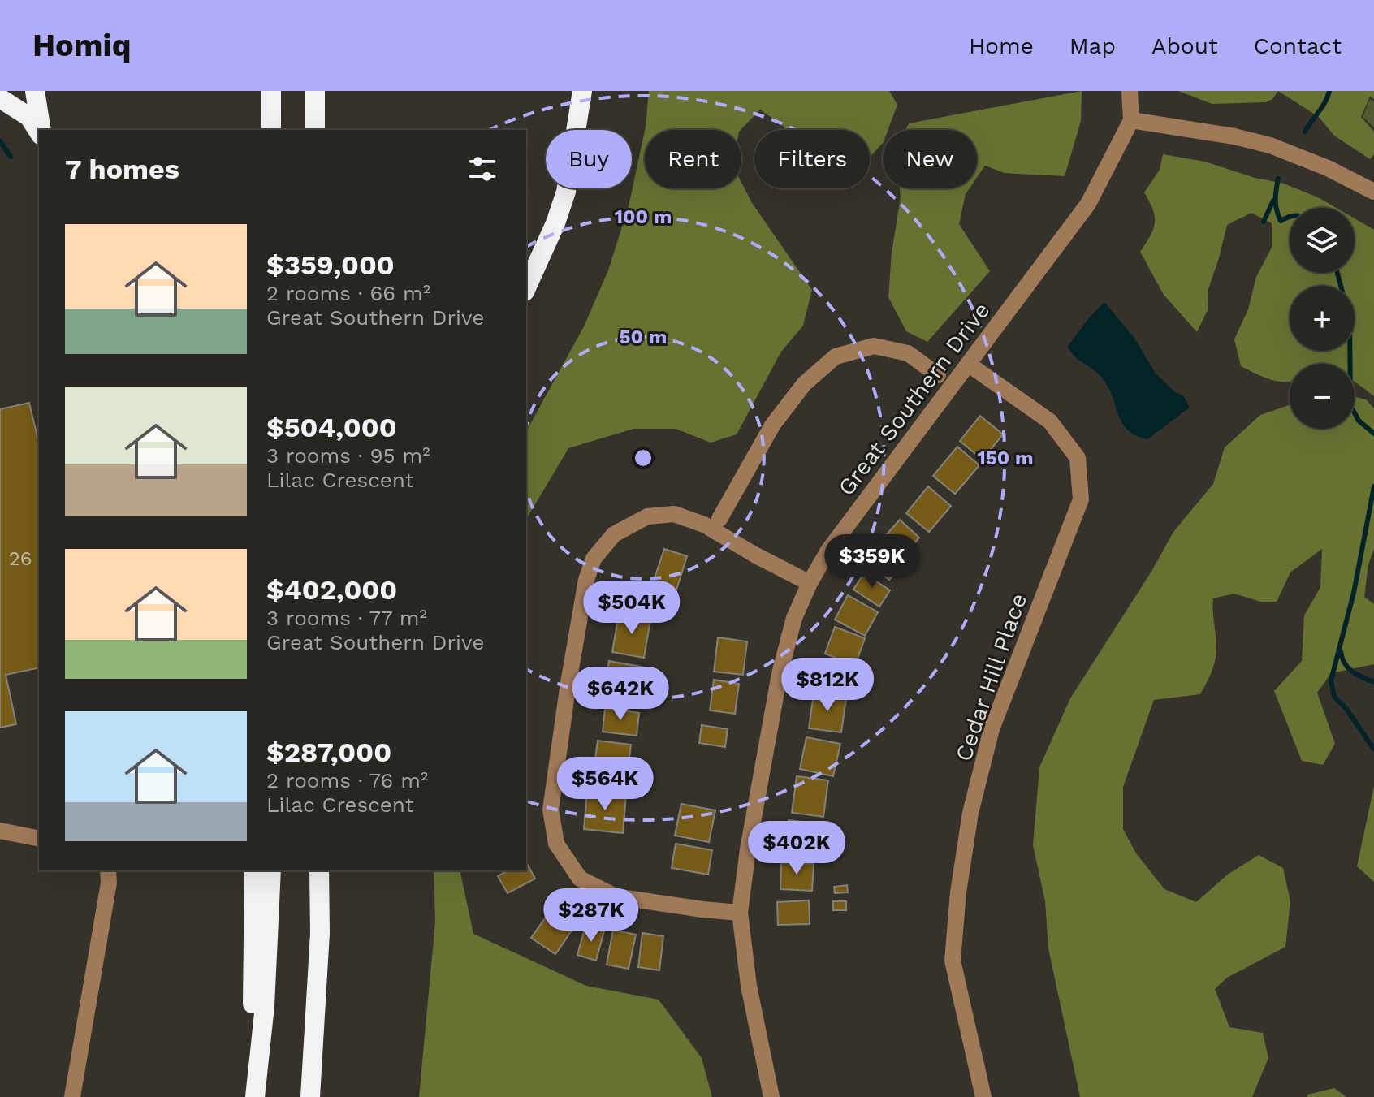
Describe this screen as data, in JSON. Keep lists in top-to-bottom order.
{
  "streets": {
    "street": ["Great Southern Drive", "Cedar Hill Place"]
  },
  "crossings": [
    ["Great Southern Drive", "Cedar Hill Place"]
  ],
  "house_numbers": ["26"],
  "page": {
    "header": "Homiq",
    "nav": [
      "Home",
      "Map",
      "About",
      "Contact"
    ],
    "chip": [
      "Buy",
      "Rent",
      "Filters",
      "New"
    ],
    "heading": "7 homes",
    "map_buttons": ["+", "−"],
    "list": [
      {
        "name": "$359,000",
        "note": "2 rooms · 66 m² · Great Southern Drive"
      },
      {
        "name": "$504,000",
        "note": "3 rooms · 95 m² · Lilac Crescent"
      },
      {
        "name": "$402,000",
        "note": "3 rooms · 77 m² · Great Southern Drive"
      },
      {
        "name": "$287,000",
        "note": "2 rooms · 76 m² · Lilac Crescent"
      }
    ],
    "price": [
      "$359K",
      "$504K",
      "$812K",
      "$642K",
      "$564K",
      "$402K",
      "$287K"
    ]
  },
  "rings": ["100 m", "50 m", "150 m"]
}
